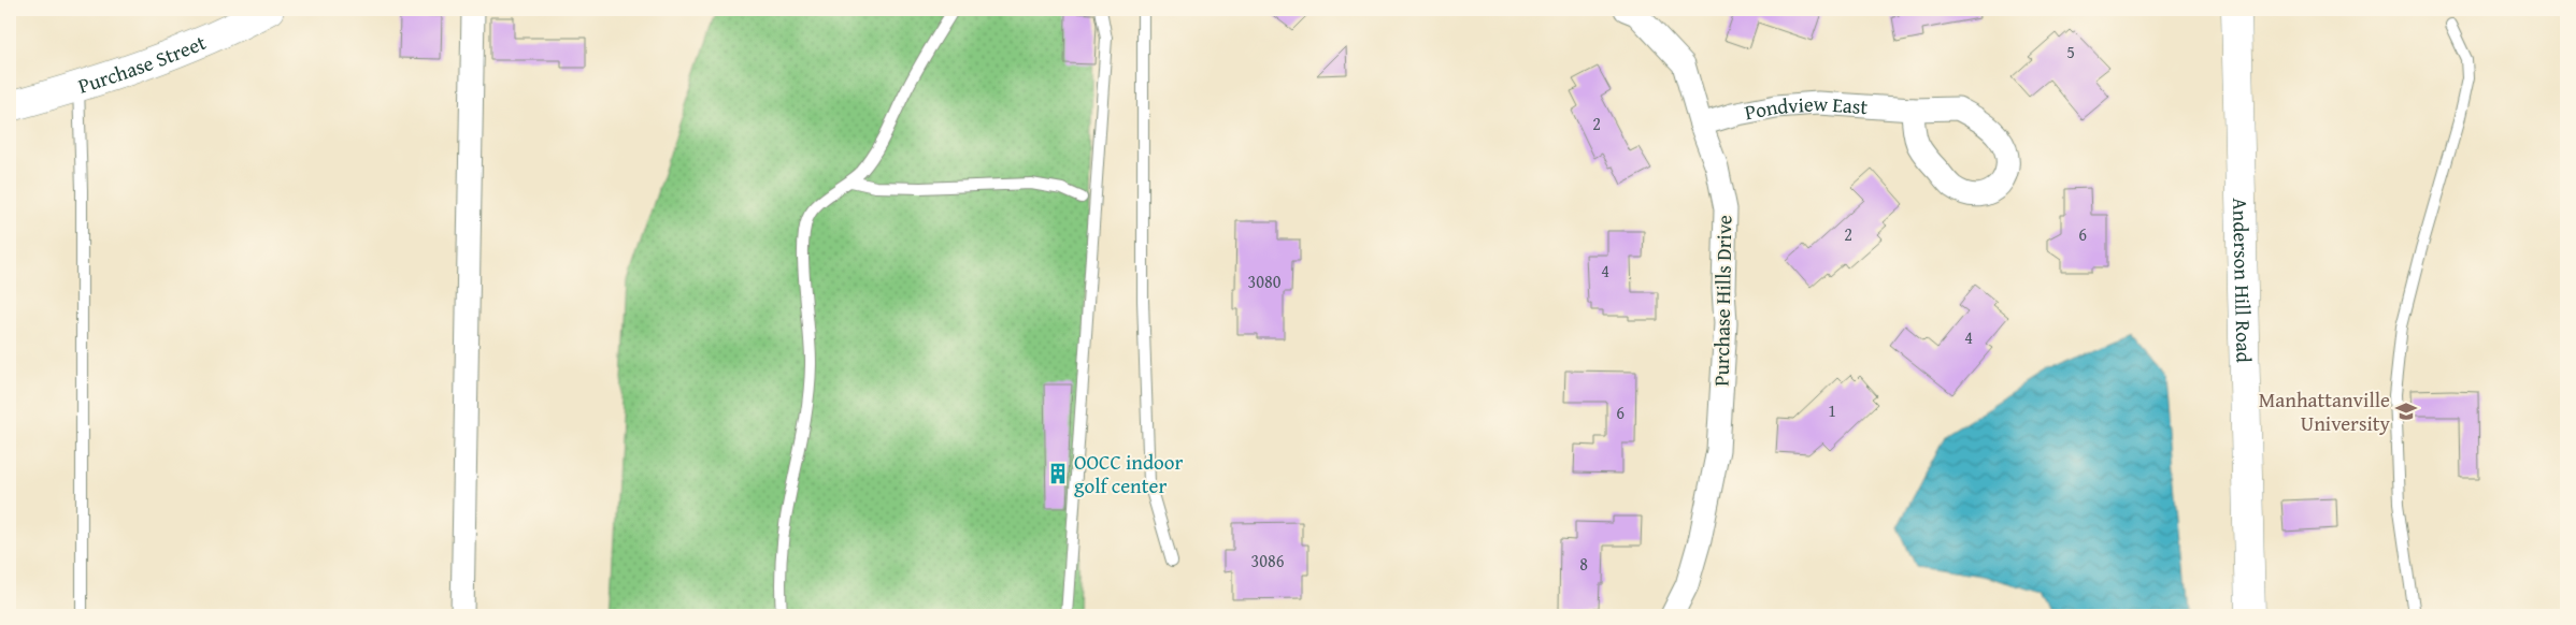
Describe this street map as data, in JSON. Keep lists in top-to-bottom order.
{
  "streets": {
    "main road": ["Purchase Street", "Anderson Hill Road"],
    "street": ["Pondview East", "Purchase Hills Drive"]
  },
  "crossings": [
    ["Pondview East", "Purchase Hills Drive"]
  ],
  "places": {
    "school or university": ["Manhattanville University"],
    "building": ["OOCC indoor golf center"]
  },
  "house_numbers": [
    "5",
    "2",
    "2",
    "6",
    "4",
    "3080",
    "4",
    "1",
    "6",
    "3086",
    "8"
  ]
}
